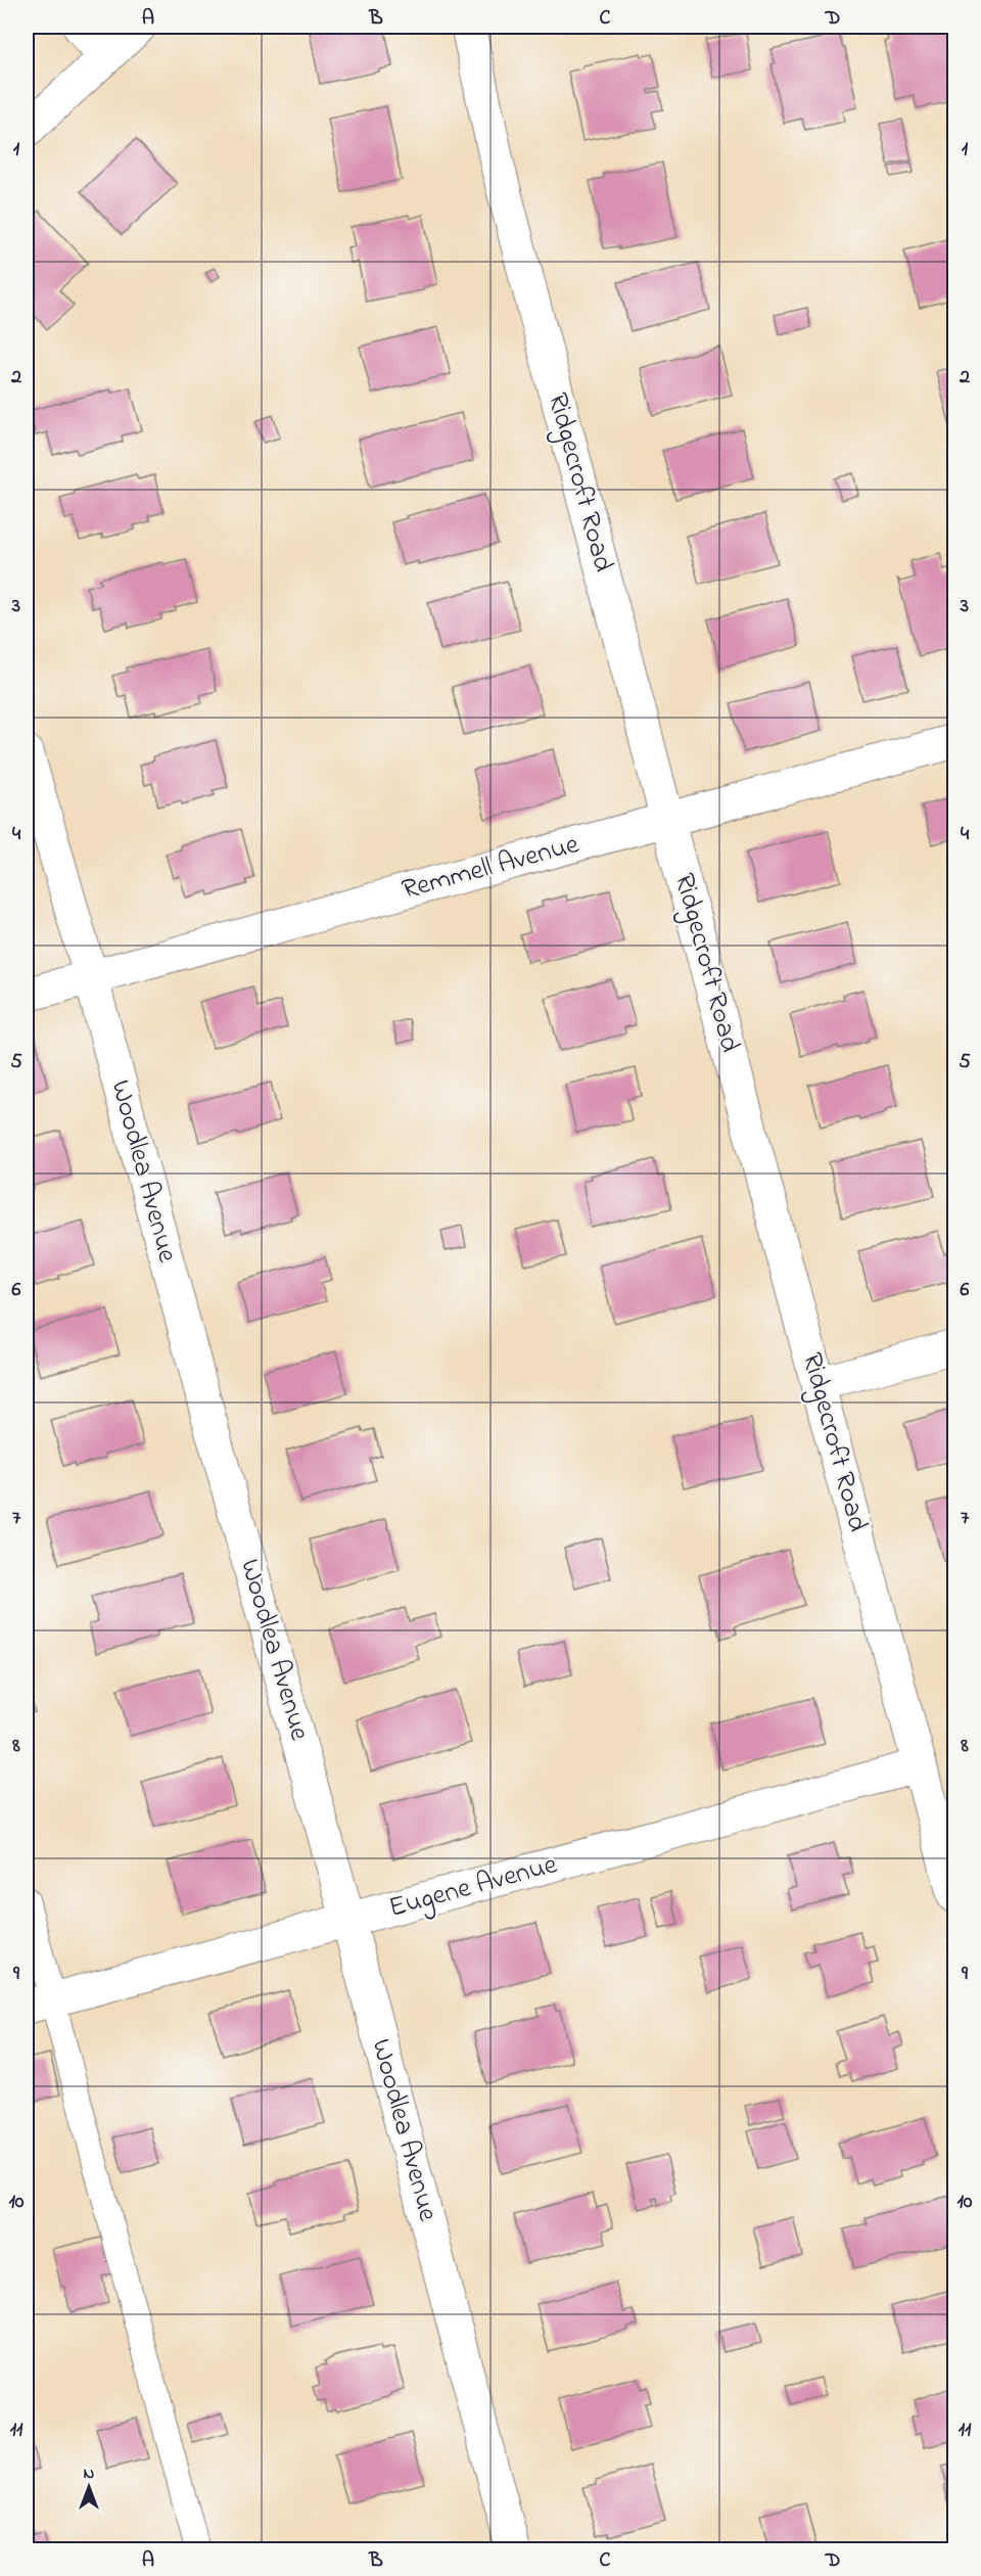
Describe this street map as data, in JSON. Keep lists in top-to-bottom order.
{
  "streets": {
    "street": [
      "Ridgecroft Road",
      "Remmell Avenue",
      "Woodlea Avenue",
      "Eugene Avenue"
    ]
  },
  "crossings": [
    ["Ridgecroft Road", "Remmell Avenue"],
    ["Ridgecroft Road", "Eugene Avenue"],
    ["Remmell Avenue", "Woodlea Avenue"],
    ["Woodlea Avenue", "Eugene Avenue"]
  ],
  "north": "top",
  "grid": {
    "columns": [
      "A",
      "B",
      "C",
      "D"
    ],
    "rows": [
      "1",
      "2",
      "3",
      "4",
      "5",
      "6",
      "7",
      "8",
      "9",
      "10",
      "11"
    ]
  }
}
